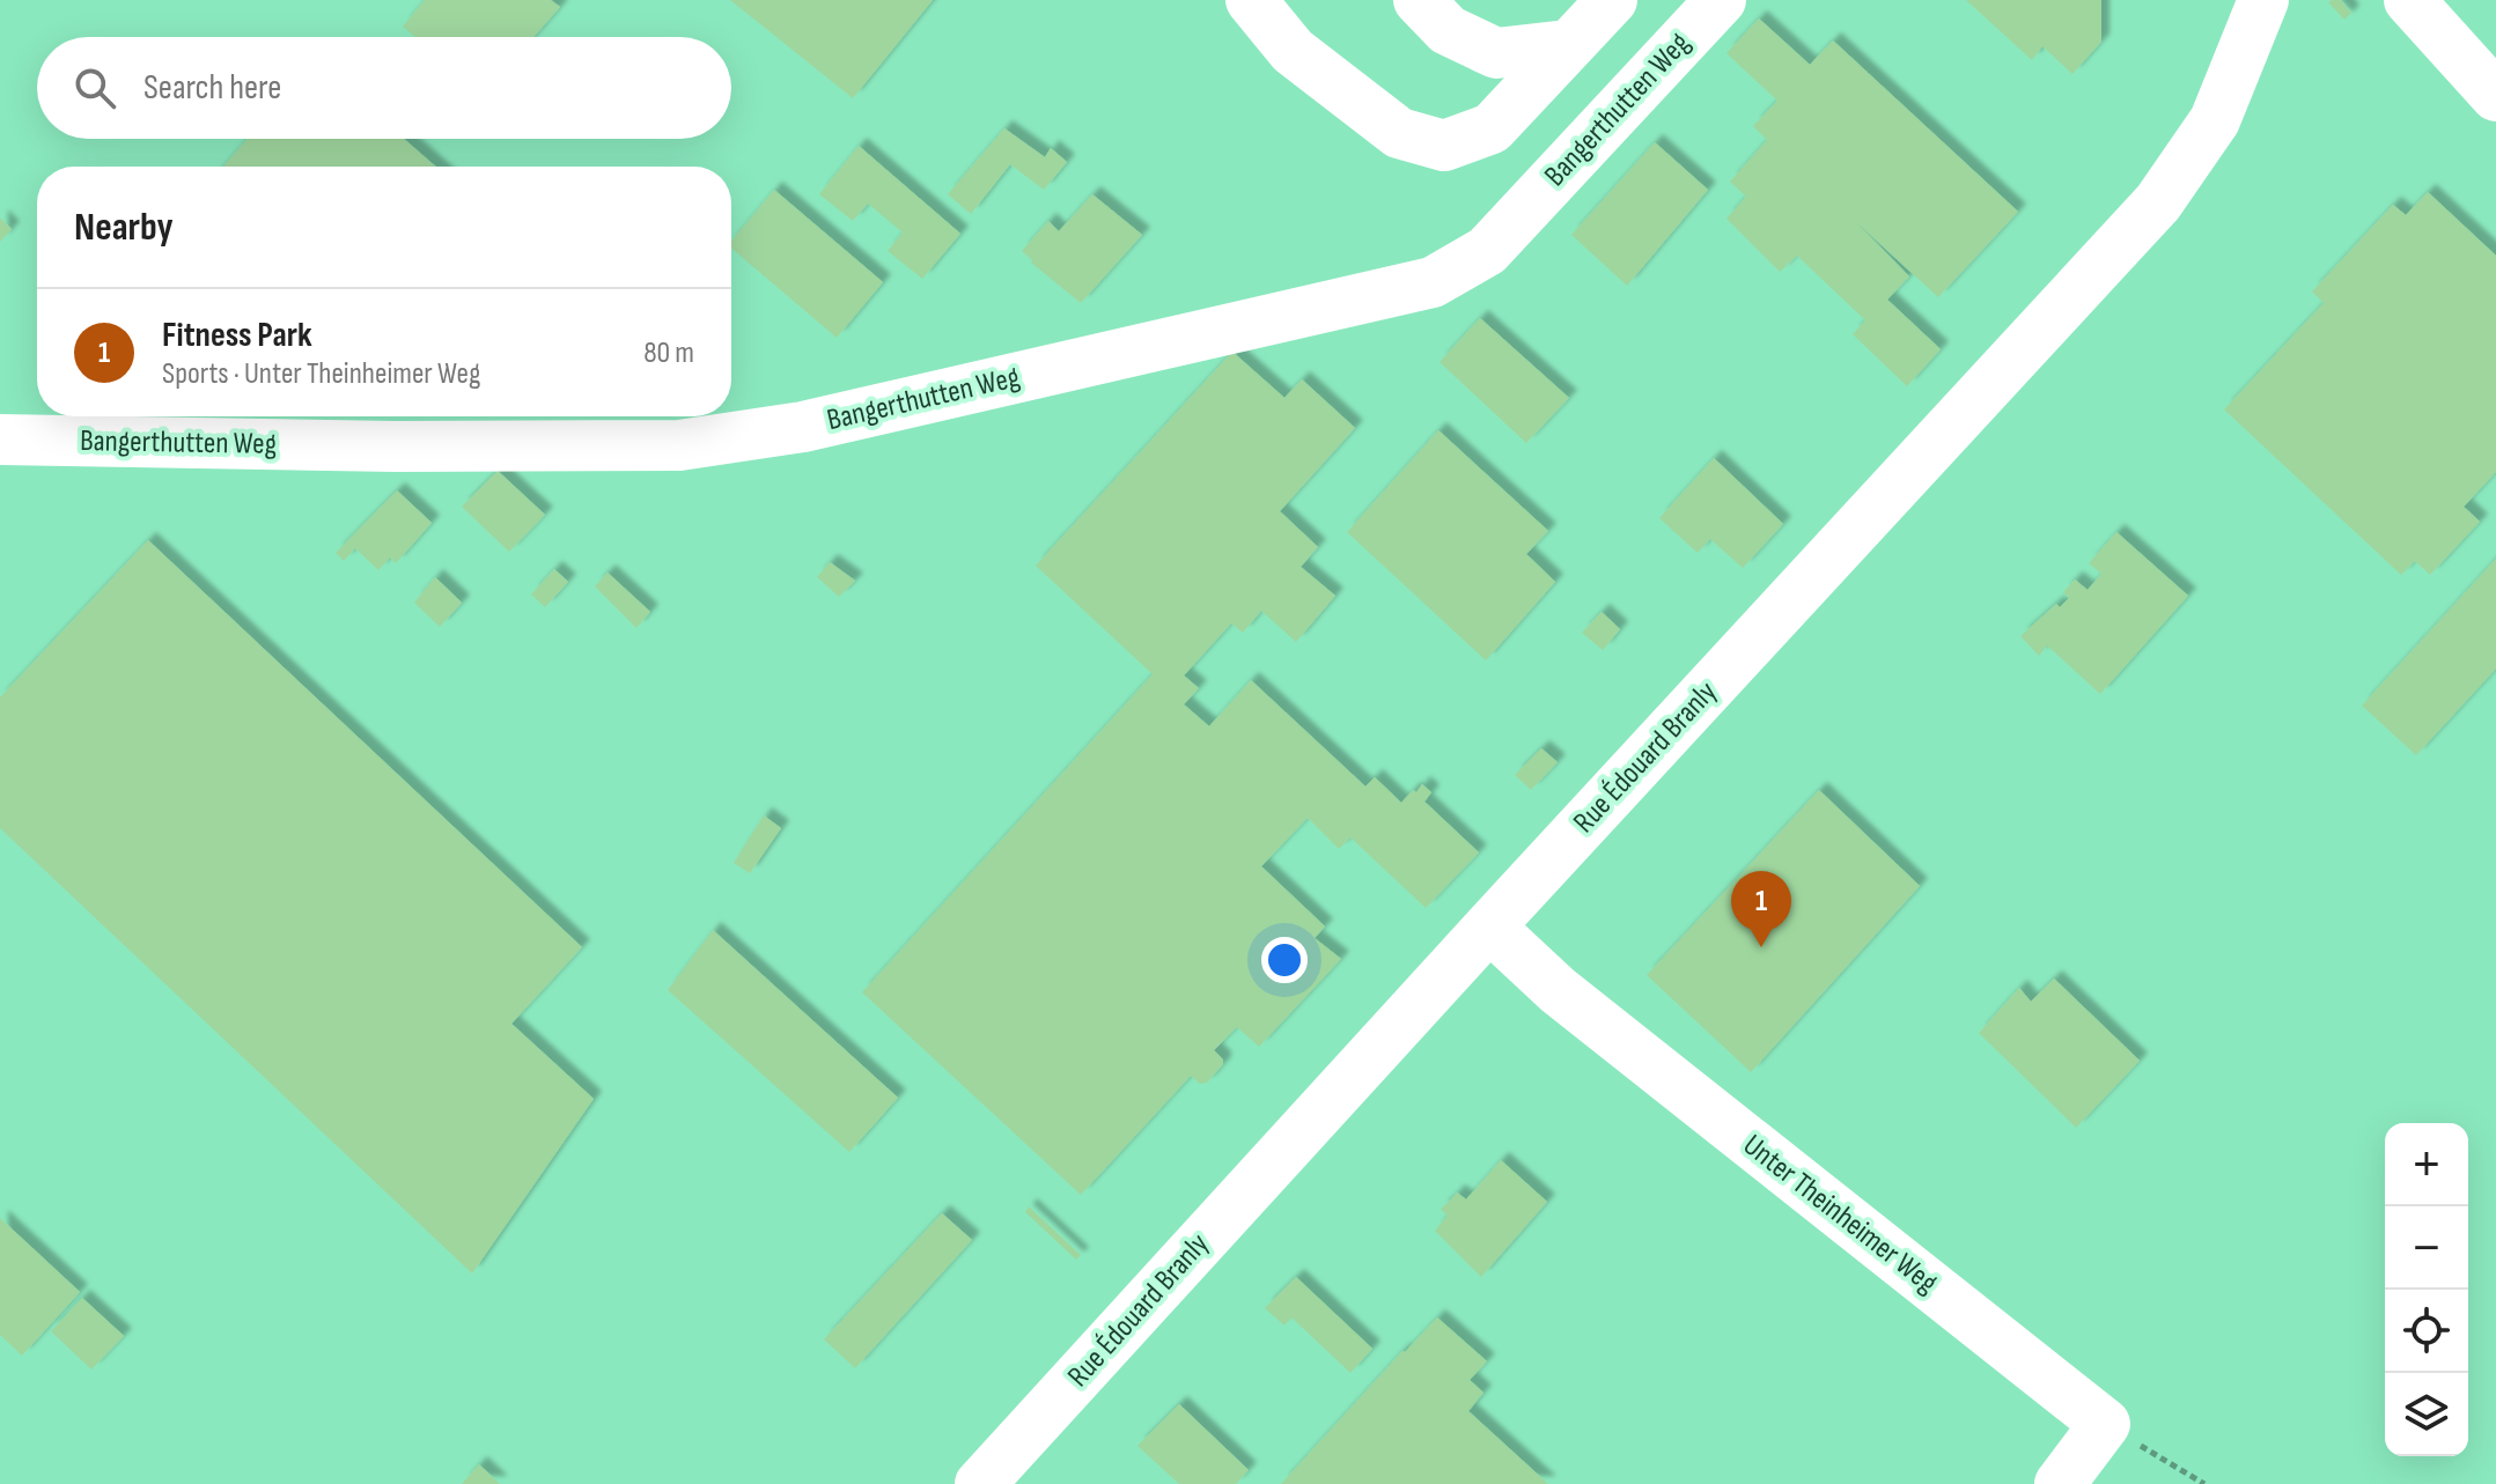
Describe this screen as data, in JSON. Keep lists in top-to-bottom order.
{
  "streets": {
    "street": ["Bangerthutten Weg", "Rue Édouard Branly", "Unter Theinheimer Weg"]
  },
  "crossings": [
    ["Rue Édouard Branly", "Unter Theinheimer Weg"]
  ],
  "page": {
    "search": "Search here",
    "heading": "Nearby",
    "list": [
      {
        "mark": "1",
        "name": "Fitness Park",
        "note": "Sports · Unter Theinheimer Weg",
        "value": "80 m"
      }
    ],
    "pins": "1",
    "map_buttons": ["+", "−"]
  }
}
